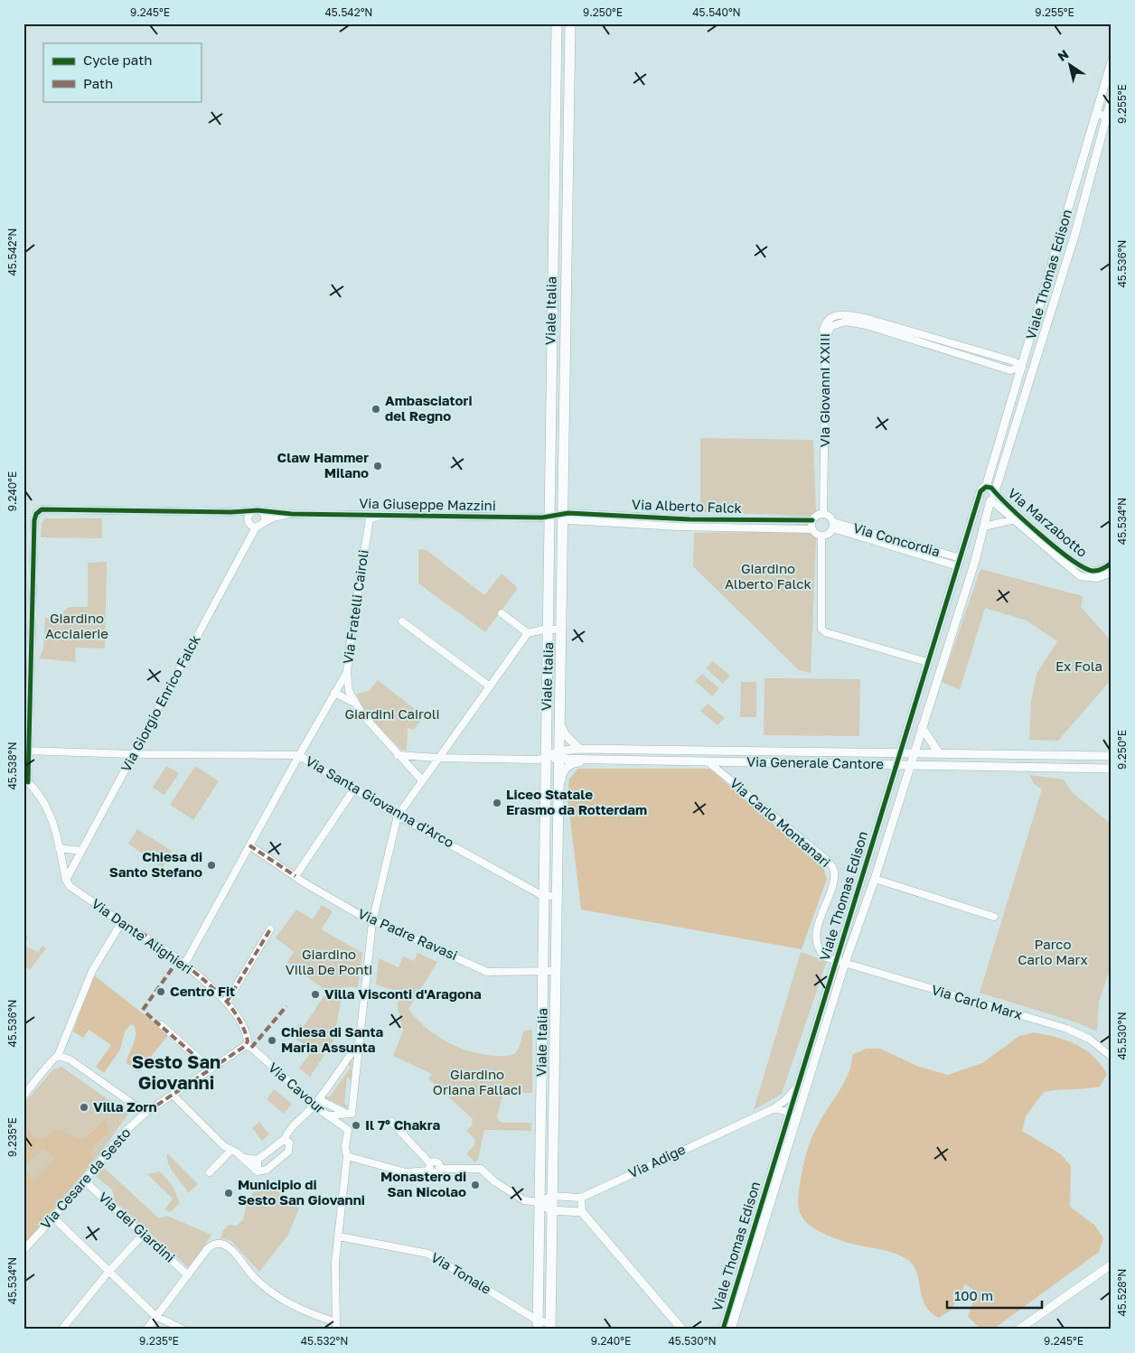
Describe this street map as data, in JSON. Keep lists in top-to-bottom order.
{
  "streets": {
    "main road": ["Viale Italia"],
    "street": [
      "Viale Thomas Edison",
      "Via Giovanni XXIII",
      "Via Giuseppe Mazzini",
      "Via Alberto Falck",
      "Via Marzabotto",
      "Via Concordia",
      "Via Fratelli Cairoli",
      "Via Giorgio Enrico Falck",
      "Via Generale Cantore",
      "Via Santa Giovanna d'Arco",
      "Via Carlo Montanari",
      "Via Padre Ravasi",
      "Via Dante Alighieri",
      "Via Carlo Marx",
      "Via Cavour",
      "Via Adige",
      "Via Cesare da Sesto",
      "Via dei Giardini",
      "Via Tonale"
    ]
  },
  "crossings": [
    ["Viale Thomas Edison", "Via Giovanni XXIII"],
    ["Viale Thomas Edison", "Via Marzabotto"],
    ["Viale Thomas Edison", "Via Concordia"],
    ["Viale Thomas Edison", "Via Generale Cantore"],
    ["Viale Thomas Edison", "Via Carlo Montanari"],
    ["Viale Thomas Edison", "Via Carlo Marx"],
    ["Viale Thomas Edison", "Via Adige"],
    ["Viale Italia", "Via Giuseppe Mazzini"],
    ["Viale Italia", "Via Alberto Falck"],
    ["Viale Italia", "Via Generale Cantore"],
    ["Viale Italia", "Via Santa Giovanna d'Arco"],
    ["Viale Italia", "Via Padre Ravasi"],
    ["Viale Italia", "Via Adige"],
    ["Viale Italia", "Via Tonale"],
    ["Via Giovanni XXIII", "Via Alberto Falck"],
    ["Via Giovanni XXIII", "Via Concordia"],
    ["Via Giuseppe Mazzini", "Via Alberto Falck"],
    ["Via Giuseppe Mazzini", "Via Fratelli Cairoli"],
    ["Via Giuseppe Mazzini", "Via Giorgio Enrico Falck"],
    ["Via Giuseppe Mazzini", "Via Santa Giovanna d'Arco"],
    ["Via Alberto Falck", "Via Concordia"],
    ["Via Fratelli Cairoli", "Via Generale Cantore"],
    ["Via Giorgio Enrico Falck", "Via Santa Giovanna d'Arco"],
    ["Via Giorgio Enrico Falck", "Via Dante Alighieri"],
    ["Via Generale Cantore", "Via Carlo Montanari"],
    ["Via Carlo Montanari", "Via Carlo Marx"],
    ["Via Dante Alighieri", "Via Cavour"],
    ["Via Dante Alighieri", "Via Cesare da Sesto"],
    ["Via Cavour", "Via Cesare da Sesto"],
    ["Via Cesare da Sesto", "Via dei Giardini"]
  ],
  "districts": ["Sesto San Giovanni"],
  "parks": [
    "Giardino Alberto Falck",
    "Giardino Acciaierie",
    "Ex Fola",
    "Giardini Cairoli",
    "Parco Carlo Marx",
    "Giardino Villa De Ponti",
    "Giardino Oriana Fallaci"
  ],
  "places": [
    "Ambasciatori del Regno",
    "Claw Hammer Milano",
    "Liceo Statale Erasmo da Rotterdam",
    "Chiesa di Santo Stefano",
    "Centro Fit",
    "Villa Visconti d'Aragona",
    "Chiesa di Santa Maria Assunta",
    "Villa Zorn",
    "Il 7° Chakra",
    "Monastero di San Nicolao",
    "Municipio di Sesto San Giovanni"
  ],
  "legend": ["Cycle path", "Path"],
  "scale_bar": "100 m",
  "north": "top left",
  "coordinates": [
    "9.245°E",
    "45.542°N",
    "9.250°E",
    "45.540°N",
    "9.255°E",
    "45.536°N",
    "9.240°E",
    "45.534°N",
    "45.538°N",
    "45.530°N",
    "9.235°E",
    "45.528°N",
    "45.532°N"
  ]
}
